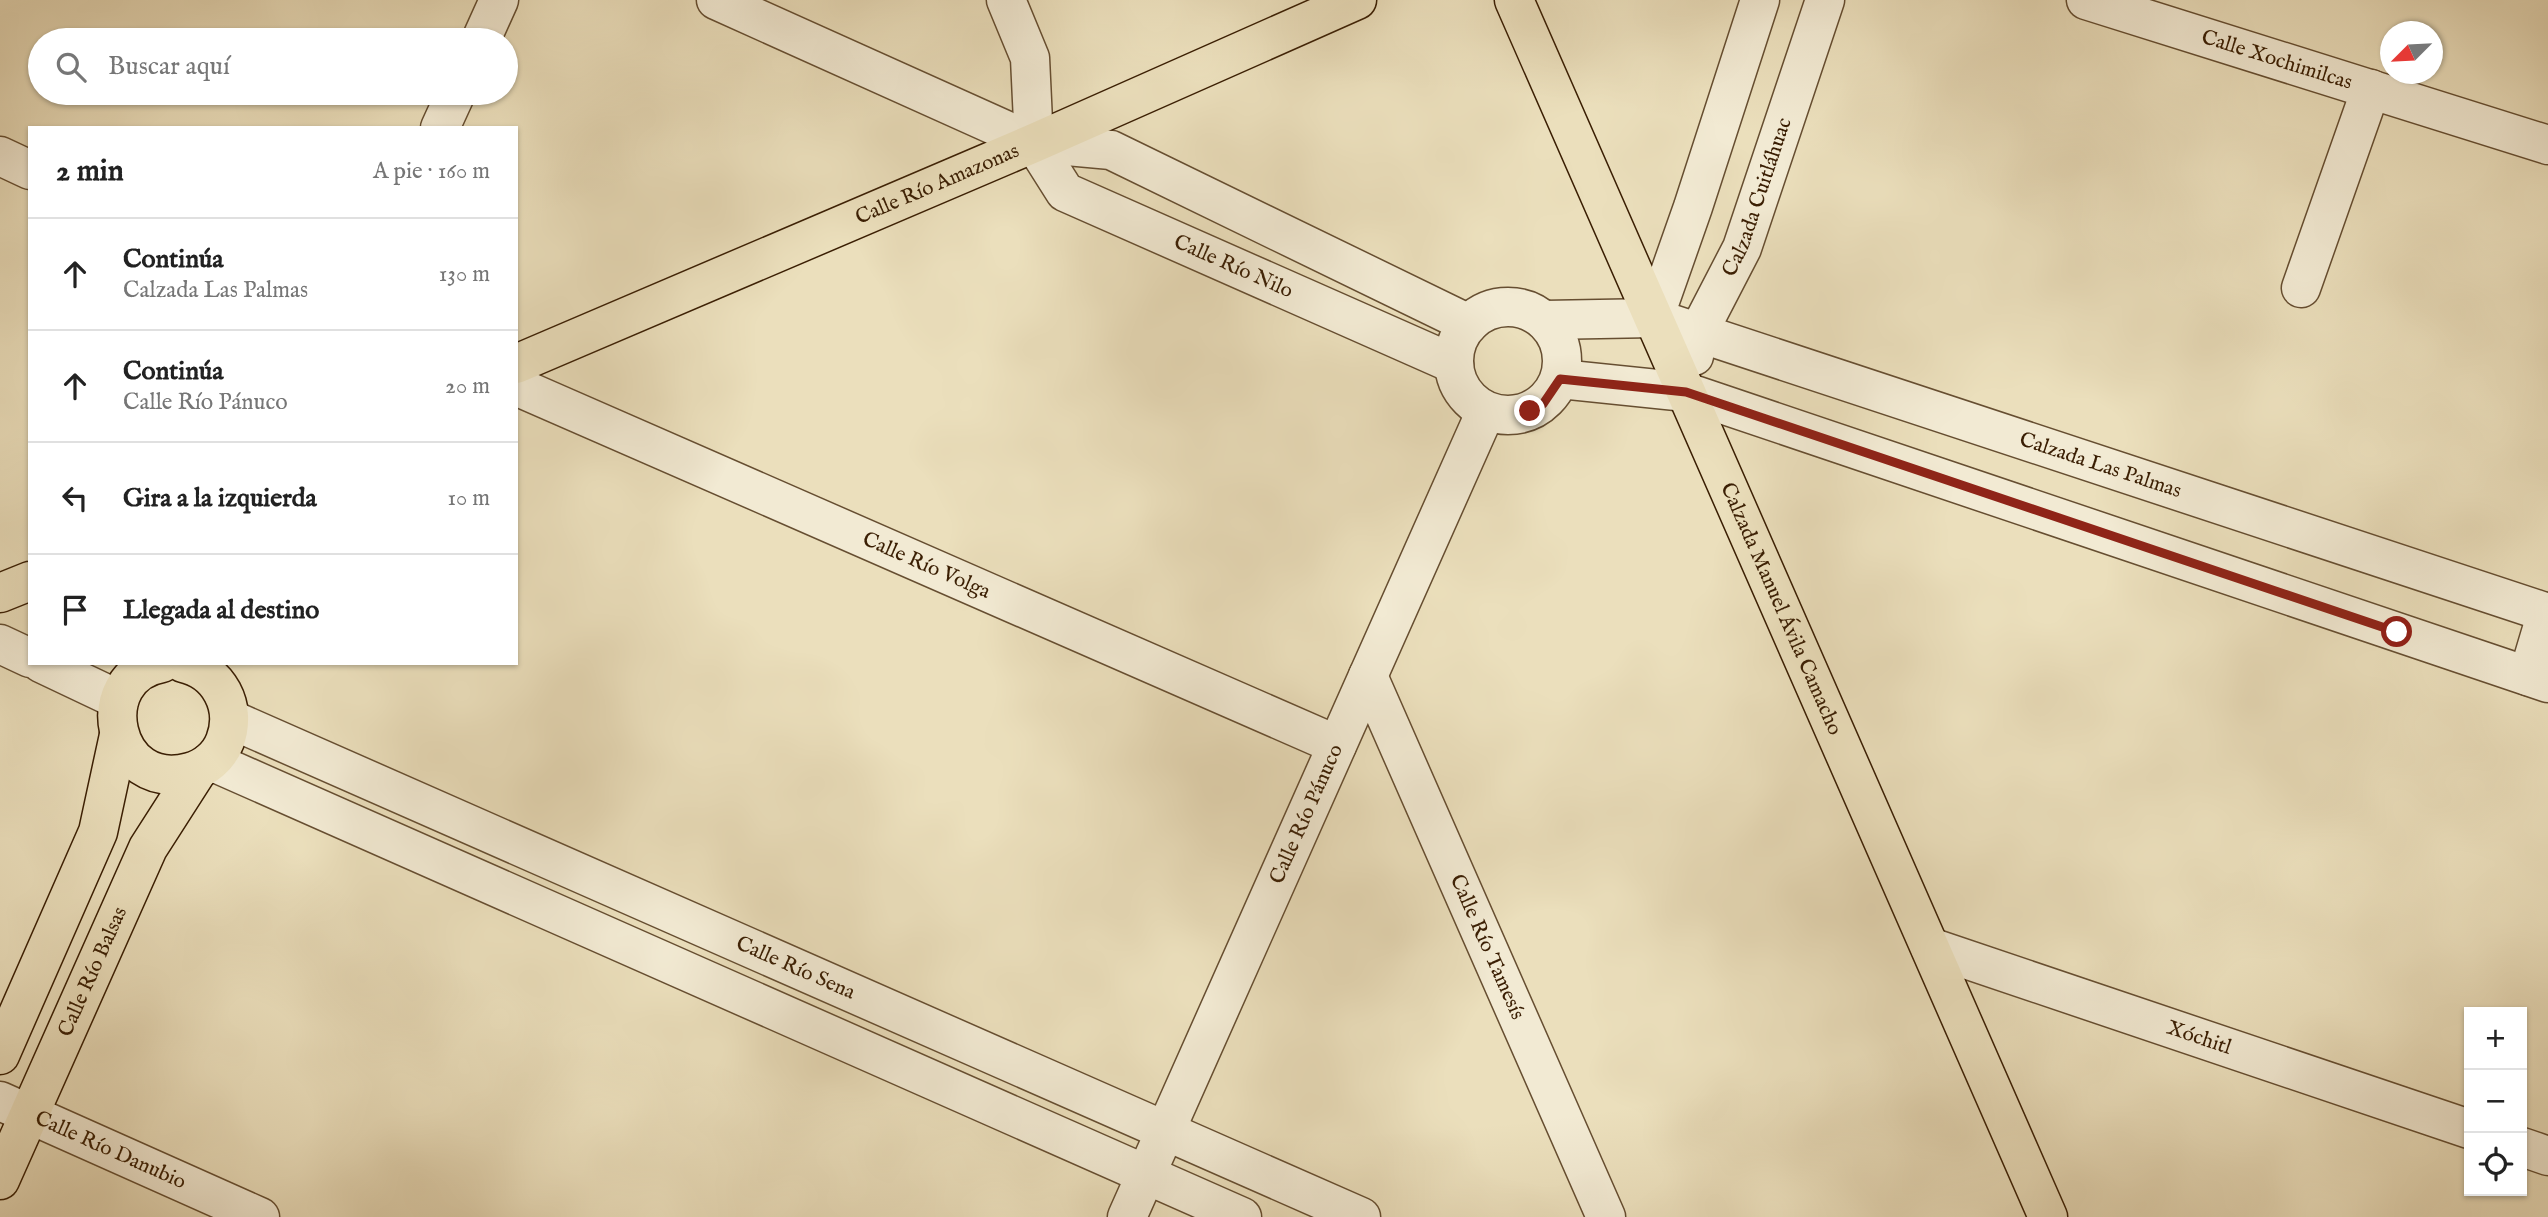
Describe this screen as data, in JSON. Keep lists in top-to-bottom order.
{
  "streets": {
    "main road": ["Calle Río Amazonas", "Calzada Manuel Ávila Camacho", "Calle Río Balsas"],
    "street": [
      "Calle Xochimilcas",
      "Calzada Cuitláhuac",
      "Calle Río Nilo",
      "Calzada Las Palmas",
      "Calle Río Volga",
      "Calle Río Pánuco",
      "Calle Río Tamesís",
      "Calle Río Sena",
      "Xóchitl",
      "Calle Río Danubio"
    ]
  },
  "crossings": [
    ["Calle Río Amazonas", "Calle Río Nilo"],
    ["Calzada Cuitláhuac", "Calzada Las Palmas"],
    ["Calzada Cuitláhuac", "Calzada Manuel Ávila Camacho"],
    ["Calle Río Nilo", "Calle Río Pánuco"],
    ["Calzada Las Palmas", "Calzada Manuel Ávila Camacho"],
    ["Calle Río Volga", "Calle Río Pánuco"],
    ["Calzada Manuel Ávila Camacho", "Xóchitl"],
    ["Calle Río Pánuco", "Calle Río Tamesís"],
    ["Calle Río Pánuco", "Calle Río Sena"],
    ["Calle Río Balsas", "Calle Río Danubio"]
  ],
  "north": "bottom left",
  "page": {
    "search": "Buscar aquí",
    "heading": ["2 min", "A pie · 160 m"],
    "list": [
      ["Continúa", "Calzada Las Palmas", "130 m"],
      ["Continúa", "Calle Río Pánuco", "20 m"],
      ["Gira a la izquierda", "10 m"],
      "Llegada al destino"
    ],
    "map_buttons": ["+", "−"]
  }
}
